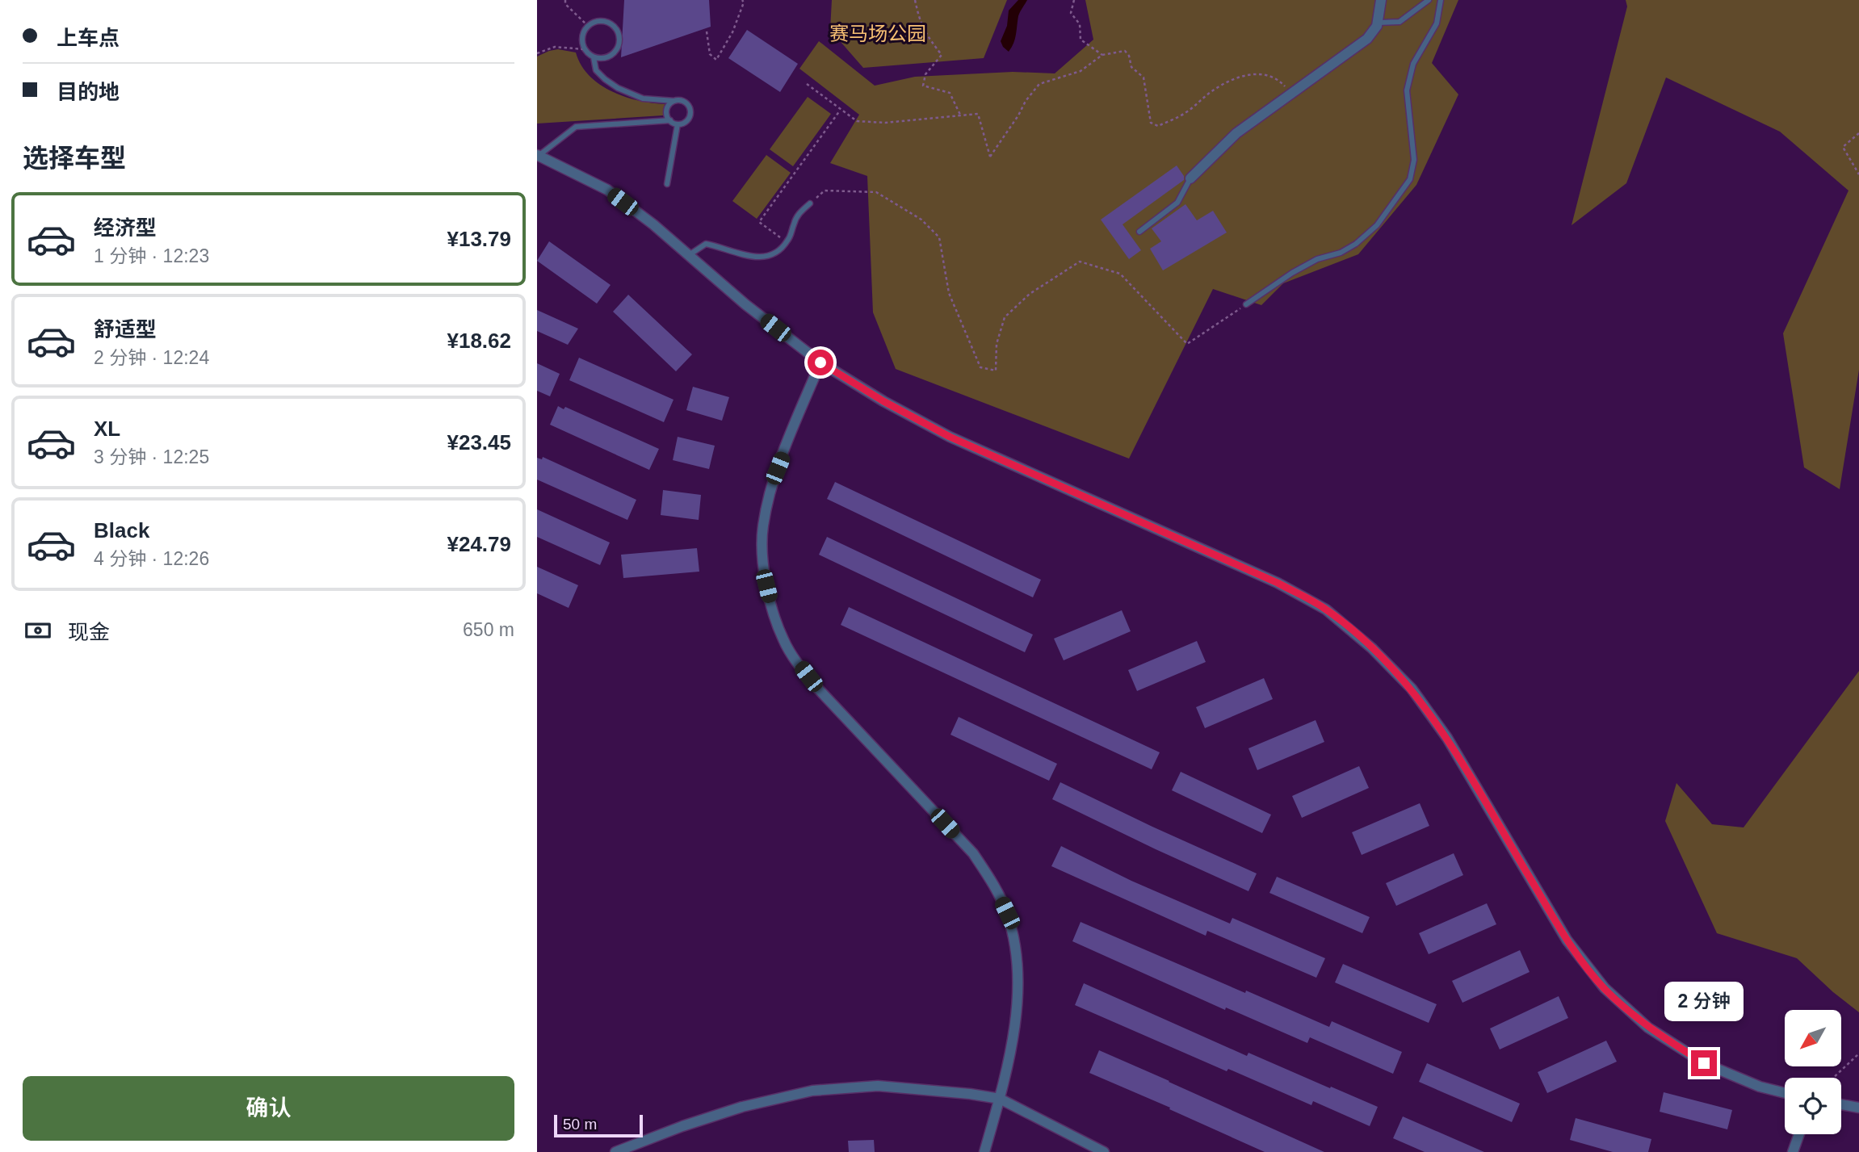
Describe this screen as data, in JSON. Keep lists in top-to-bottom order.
{
  "parks": ["赛马场公园"],
  "scale_bar": "50 m",
  "north": "bottom left",
  "page": {
    "banner": ["上车点", "目的地"],
    "heading": "选择车型",
    "list": [
      {
        "name": "经济型",
        "note": "1 分钟 · 12:23",
        "value": "¥13.79"
      },
      {
        "name": "舒适型",
        "note": "2 分钟 · 12:24",
        "value": "¥18.62"
      },
      {
        "name": "XL",
        "note": "3 分钟 · 12:25",
        "value": "¥23.45"
      },
      {
        "name": "Black",
        "note": "4 分钟 · 12:26",
        "value": "¥24.79"
      }
    ],
    "pay": ["现金", "650 m"],
    "bubble": "2 分钟",
    "buttons": "确认",
    "scale": "50 m"
  }
}
